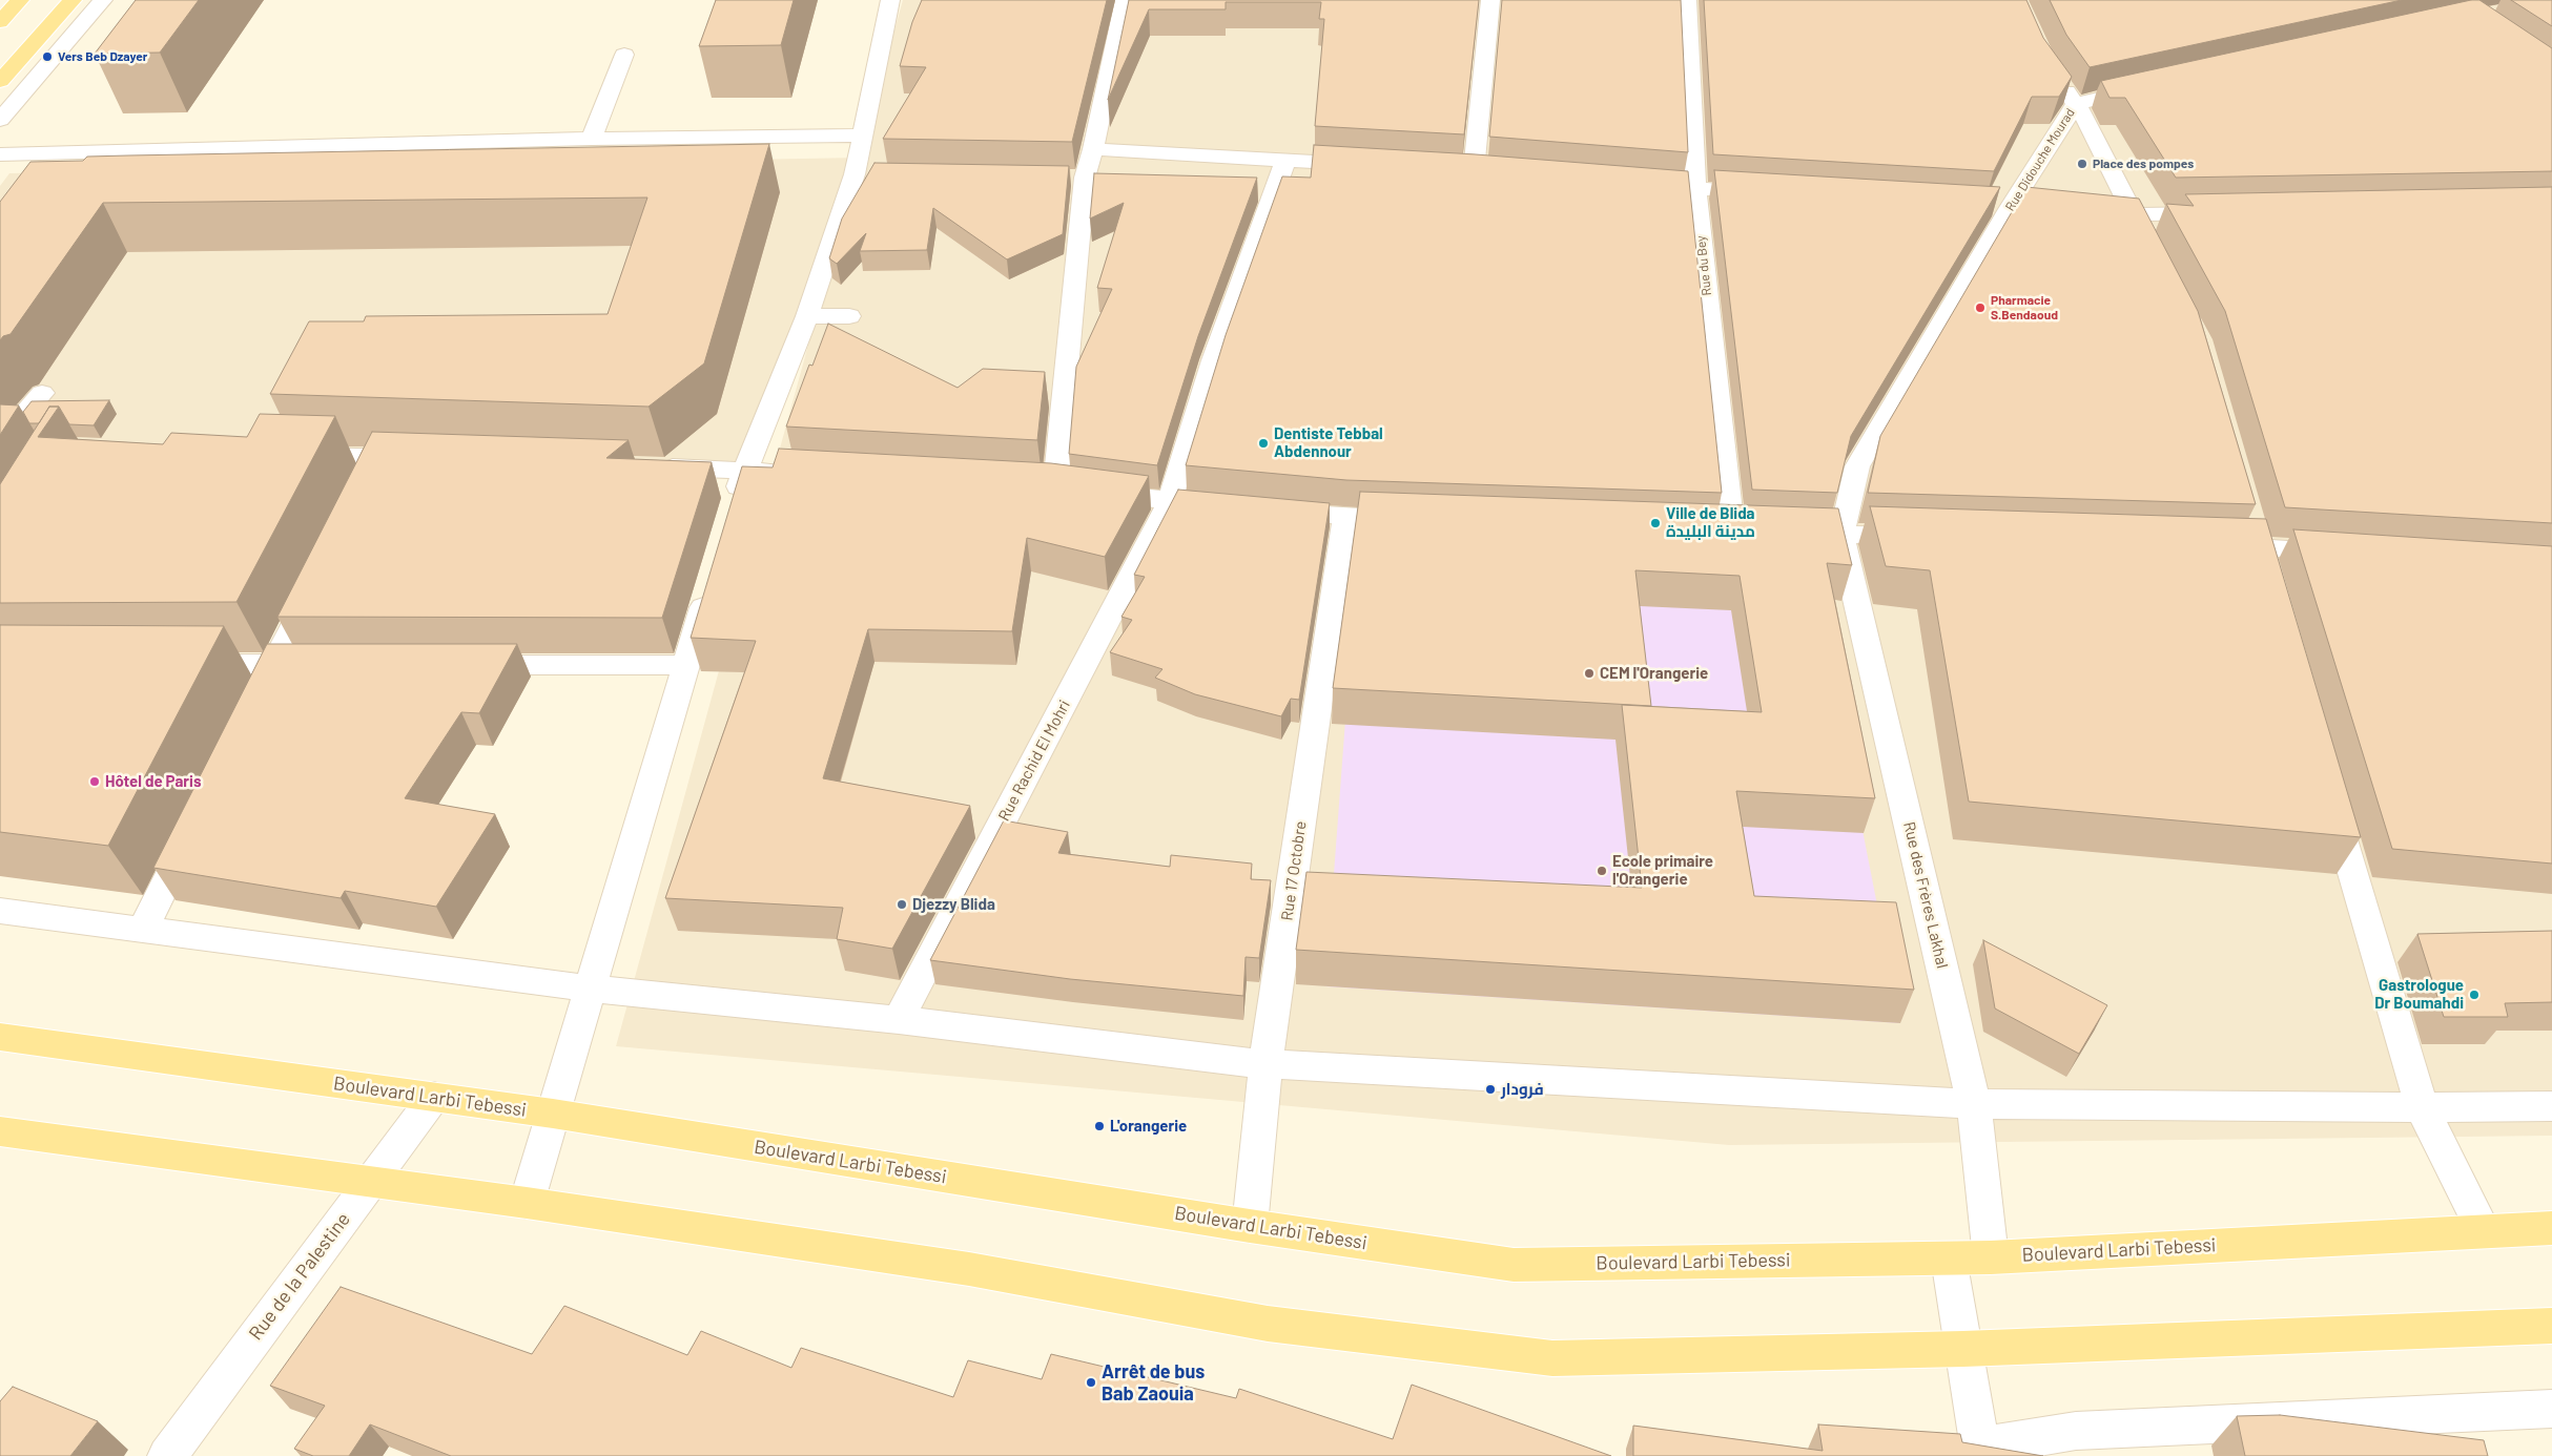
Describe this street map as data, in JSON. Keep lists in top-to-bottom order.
{
  "streets": {
    "main road": ["Boulevard Larbi Tebessi"],
    "street": [
      "Rue Didouche Mourad",
      "Rue du Bey",
      "Rue Rachid El Mohri",
      "Rue 17 Octobre",
      "Rue des Frères Lakhal",
      "Rue de la Palestine"
    ]
  },
  "crossings": [
    ["Rue Didouche Mourad", "Rue des Frères Lakhal"],
    ["Rue 17 Octobre", "Boulevard Larbi Tebessi"],
    ["Rue des Frères Lakhal", "Boulevard Larbi Tebessi"],
    ["Boulevard Larbi Tebessi", "Rue de la Palestine"]
  ],
  "places": [
    "Vers Beb Dzayer",
    "Place des pompes",
    "Pharmacie S.Bendaoud",
    "Dentiste Tebbal Abdennour",
    "Ville de Blida مدينة البليدة",
    "CEM l'Orangerie",
    "Hôtel de Paris",
    "Ecole primaire l'Orangerie",
    "Djezzy Blida",
    "Gastrologue Dr Boumahdi",
    "فرودار",
    "L'orangerie",
    "Arrêt de bus Bab Zaouia"
  ]
}
